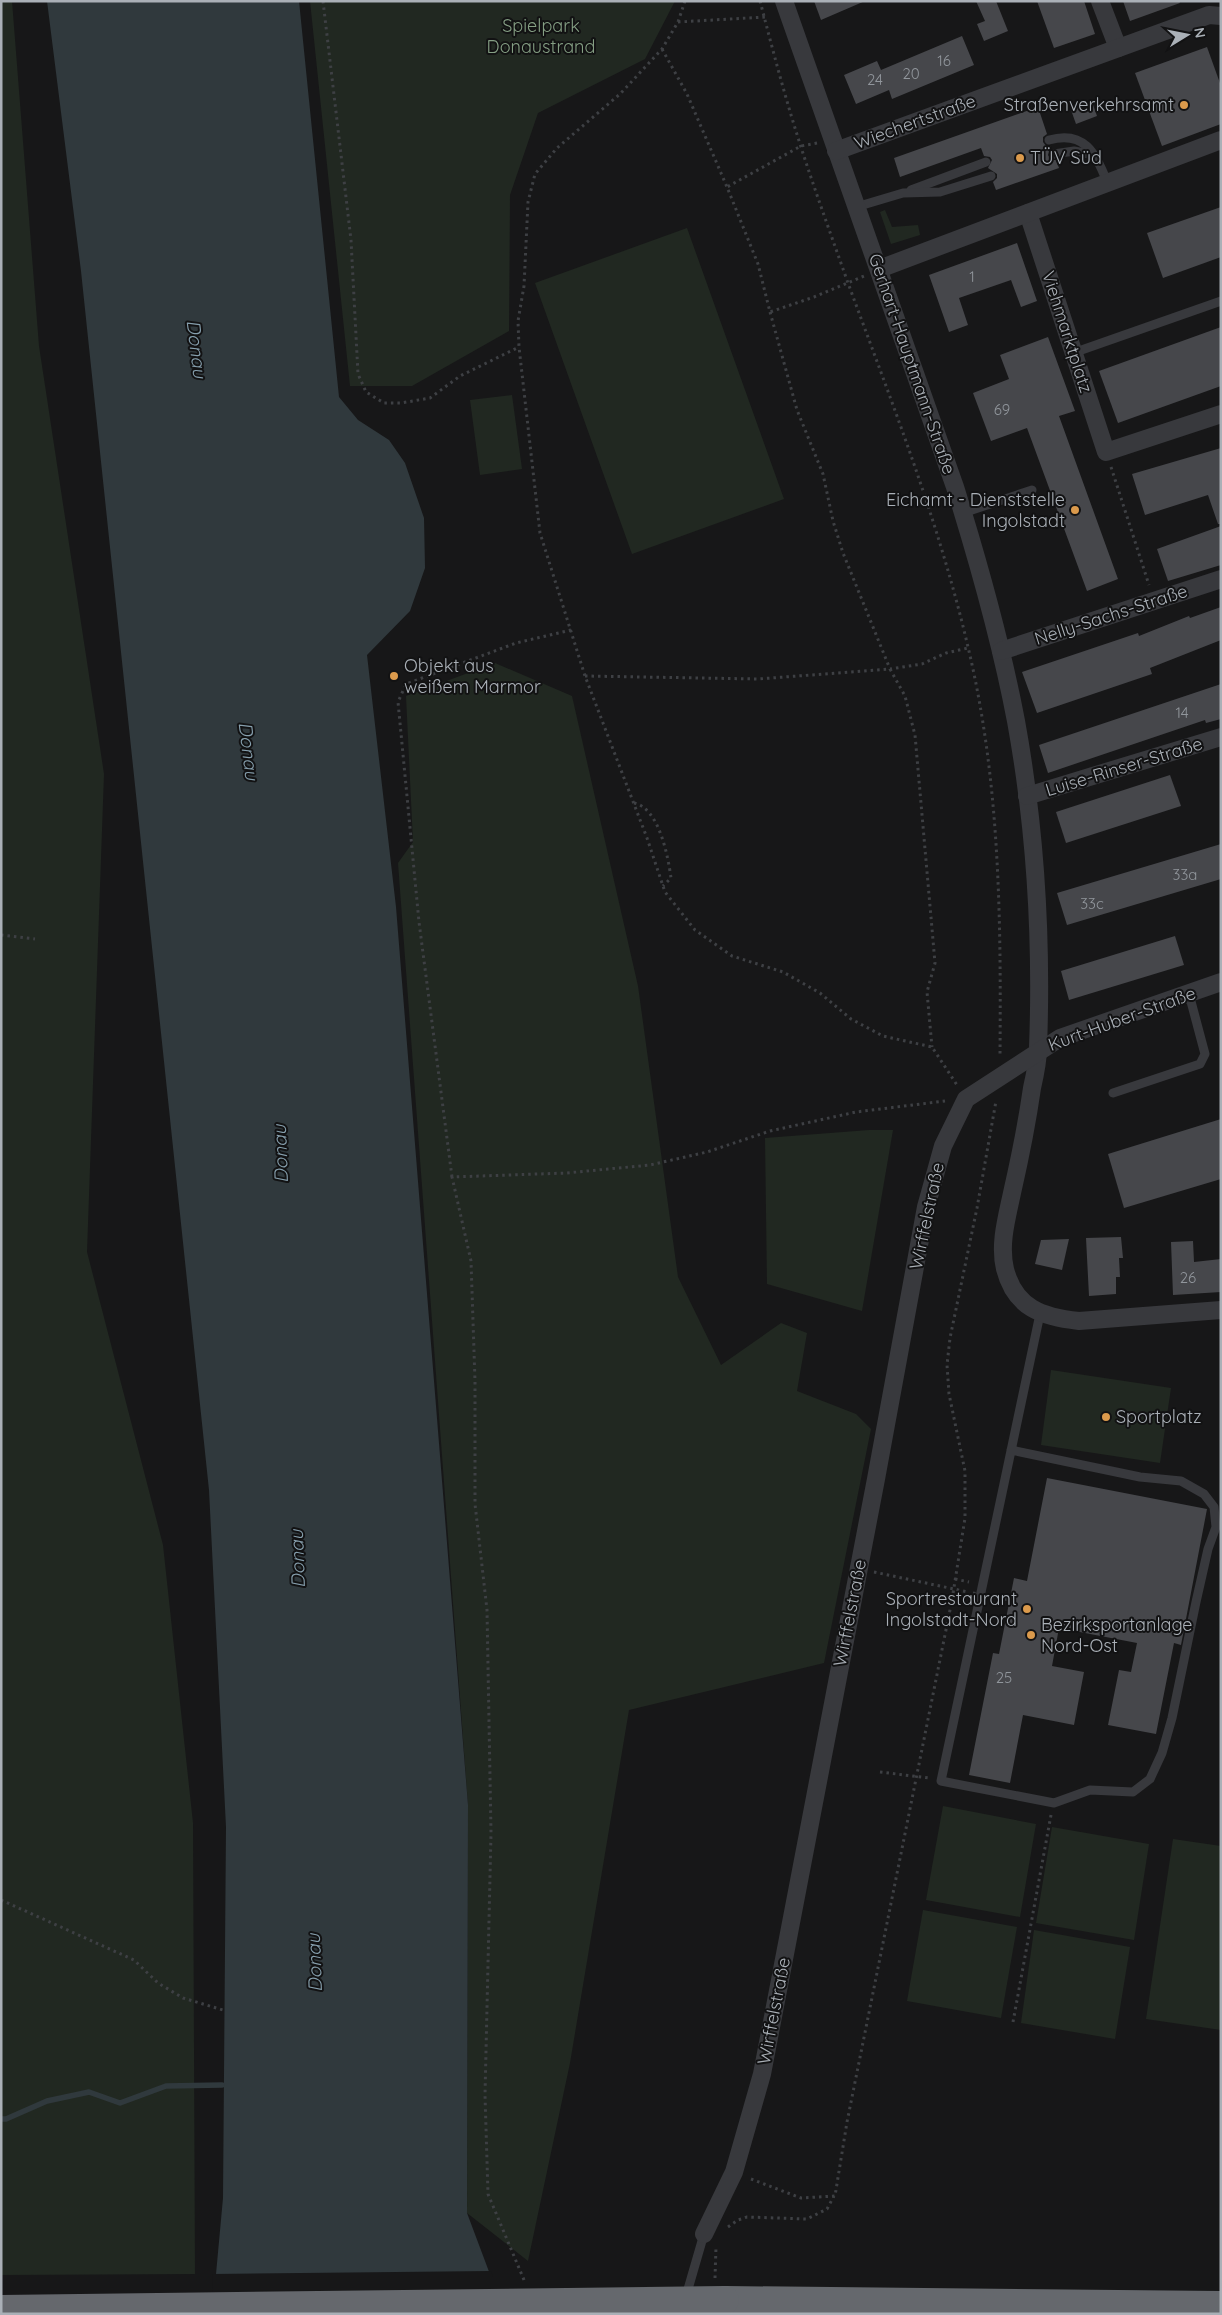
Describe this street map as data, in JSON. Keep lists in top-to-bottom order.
{
  "streets": {
    "street": [
      "Wiechertstraße",
      "Viehmarktplatz",
      "Gerhart-Hauptmann-Straße",
      "Nelly-Sachs-Straße",
      "Luise-Rinser-Straße",
      "Kurt-Huber-Straße",
      "Wirffelstraße"
    ]
  },
  "crossings": [
    ["Wiechertstraße", "Gerhart-Hauptmann-Straße"],
    ["Gerhart-Hauptmann-Straße", "Nelly-Sachs-Straße"],
    ["Gerhart-Hauptmann-Straße", "Luise-Rinser-Straße"],
    ["Gerhart-Hauptmann-Straße", "Kurt-Huber-Straße"],
    ["Kurt-Huber-Straße", "Wirffelstraße"]
  ],
  "water": ["Donau"],
  "parks": ["Spielpark Donaustrand"],
  "places": [
    "Straßenverkehrsamt",
    "TÜV Süd",
    "Eichamt - Dienststelle Ingolstadt",
    "Objekt aus weißem Marmor",
    "Sportplatz",
    "Sportrestaurant Ingolstadt-Nord",
    "Bezirksportanlage Nord-Ost"
  ],
  "house_numbers": [
    "16",
    "20",
    "24",
    "1",
    "69",
    "14",
    "33a",
    "33c",
    "26",
    "25"
  ],
  "north": "right"
}
